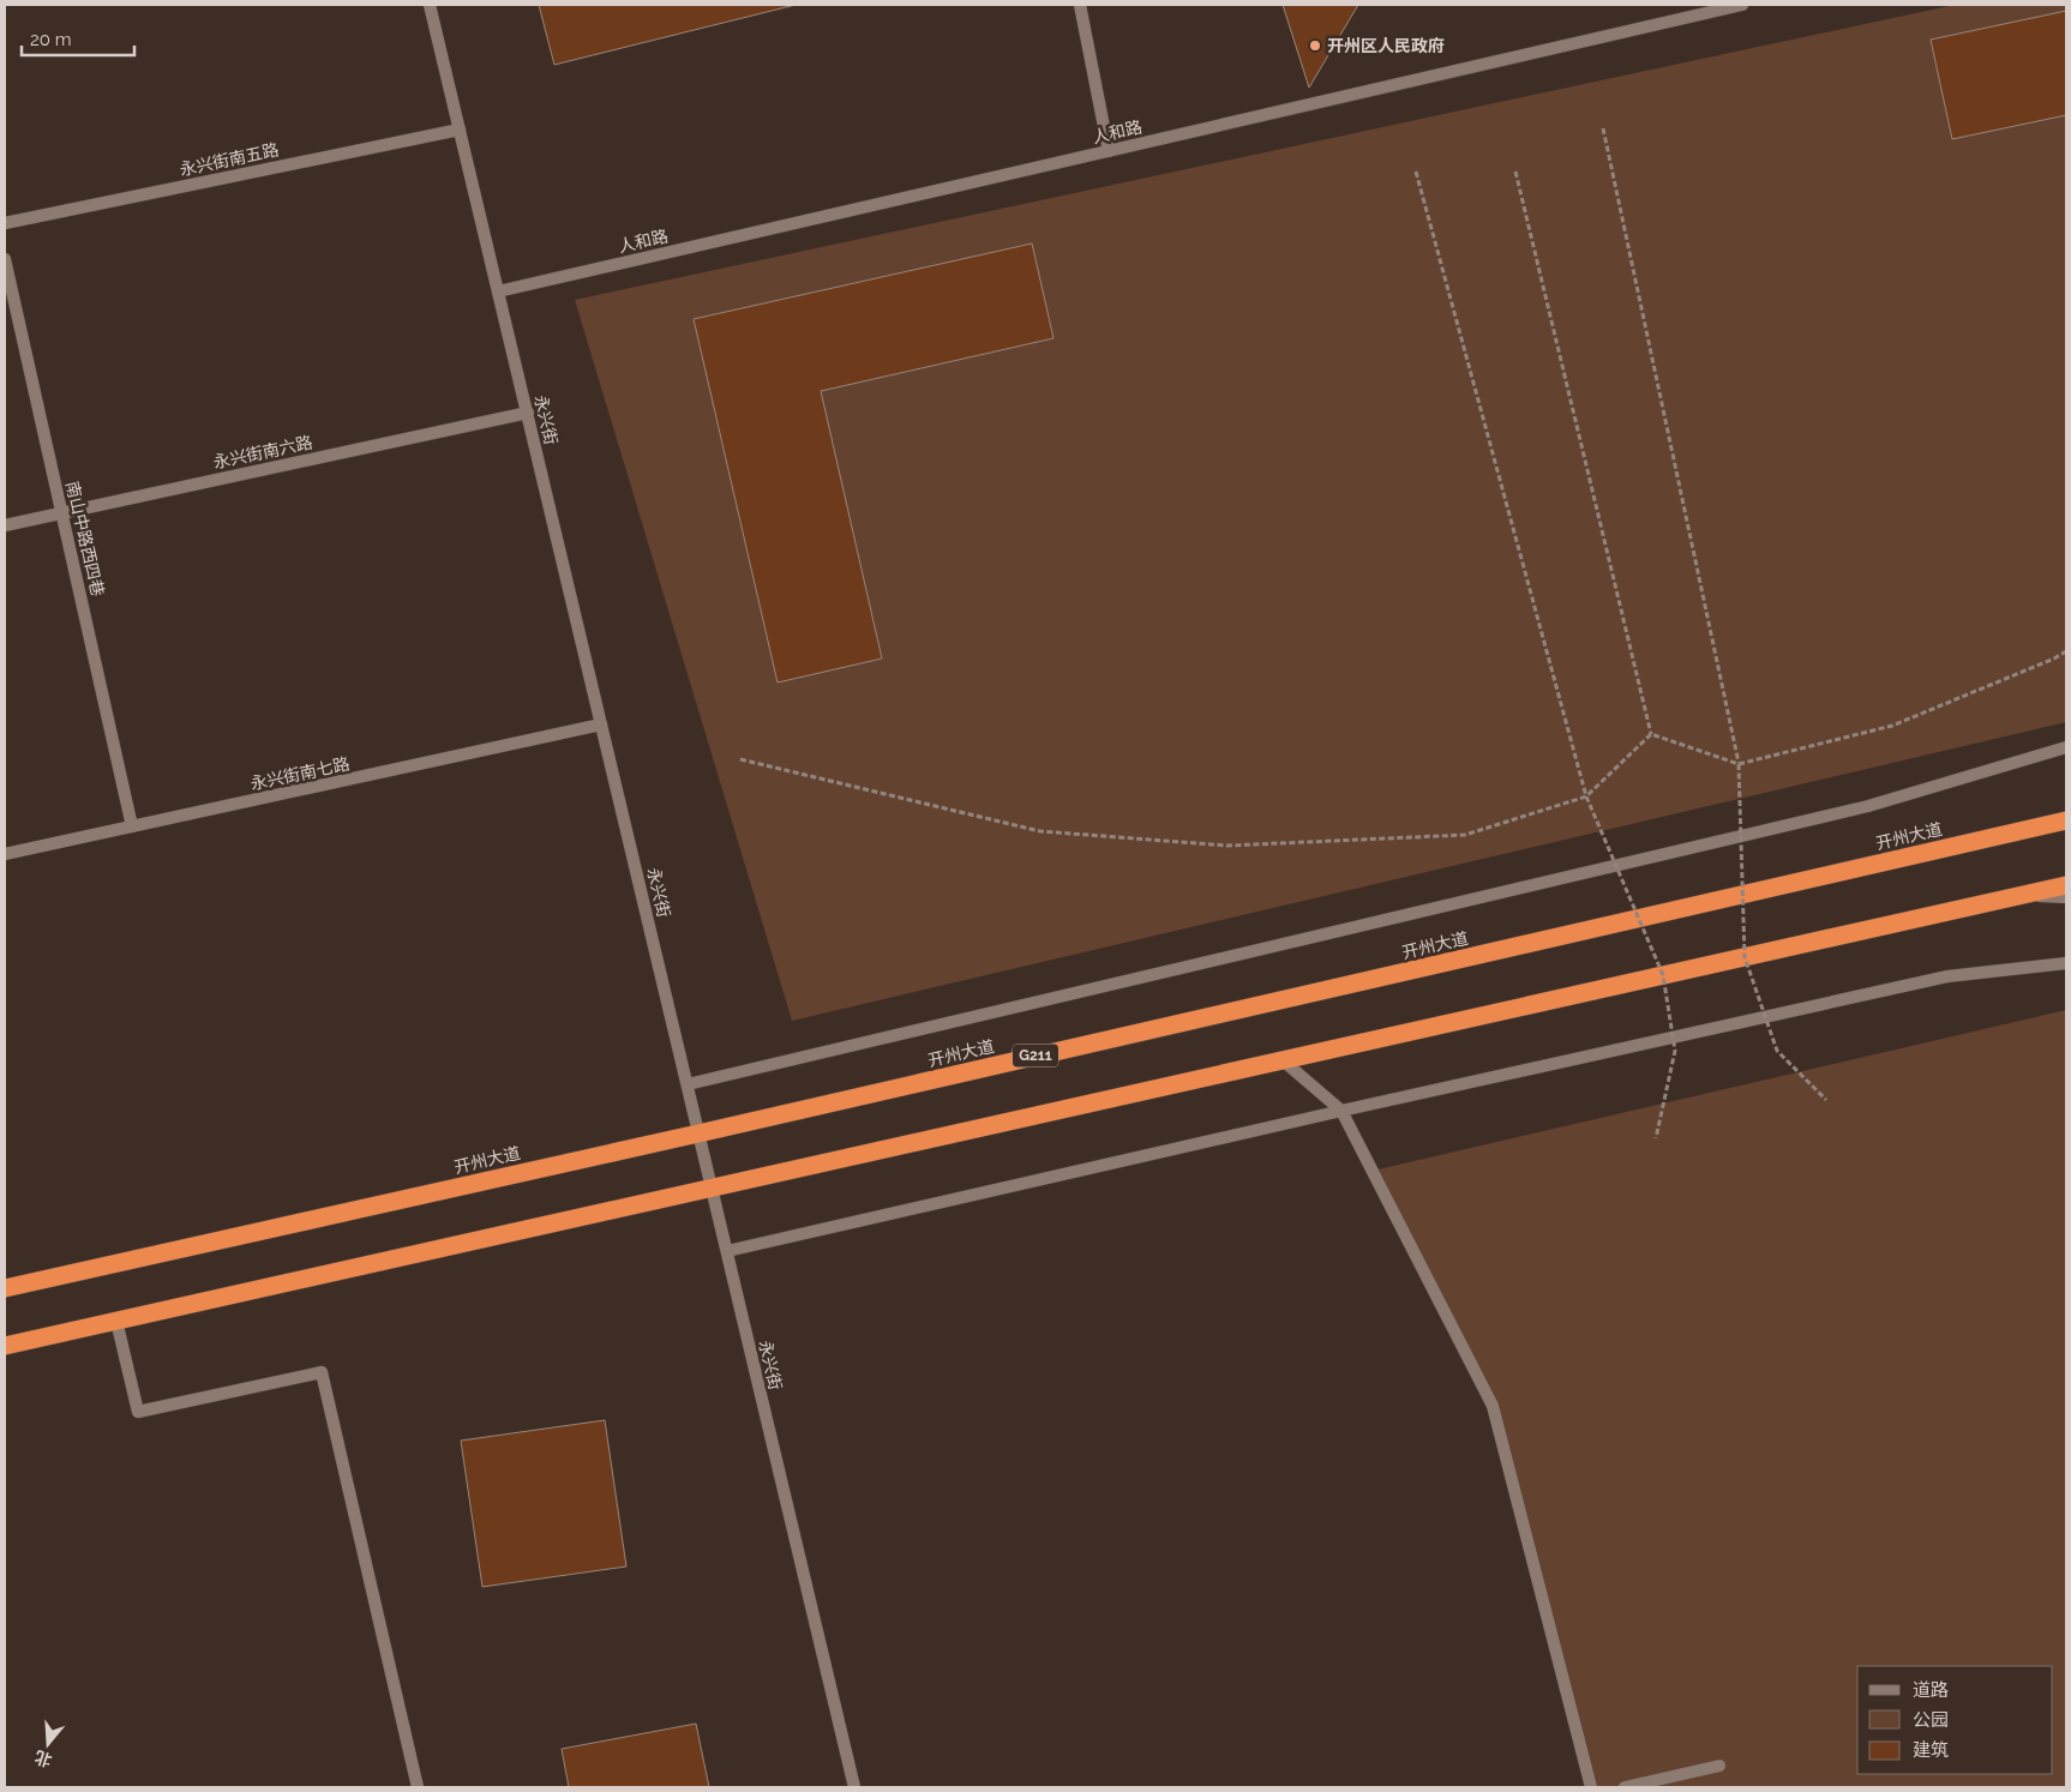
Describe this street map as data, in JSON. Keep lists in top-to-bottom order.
{
  "streets": {
    "highway": ["开州大道", "G211"],
    "street": [
      "人和路",
      "永兴街南五路",
      "永兴街",
      "永兴街南六路",
      "南山中路西四巷",
      "永兴街南七路"
    ]
  },
  "crossings": [
    ["人和路", "永兴街"],
    ["永兴街南五路", "永兴街"],
    ["永兴街", "永兴街南六路"],
    ["永兴街", "永兴街南七路"],
    ["永兴街", "开州大道"],
    ["永兴街南六路", "南山中路西四巷"],
    ["南山中路西四巷", "永兴街南七路"]
  ],
  "places": ["开州区人民政府"],
  "legend": ["道路", "公园", "建筑"],
  "scale_bar": "20 m",
  "north": "bottom"
}
